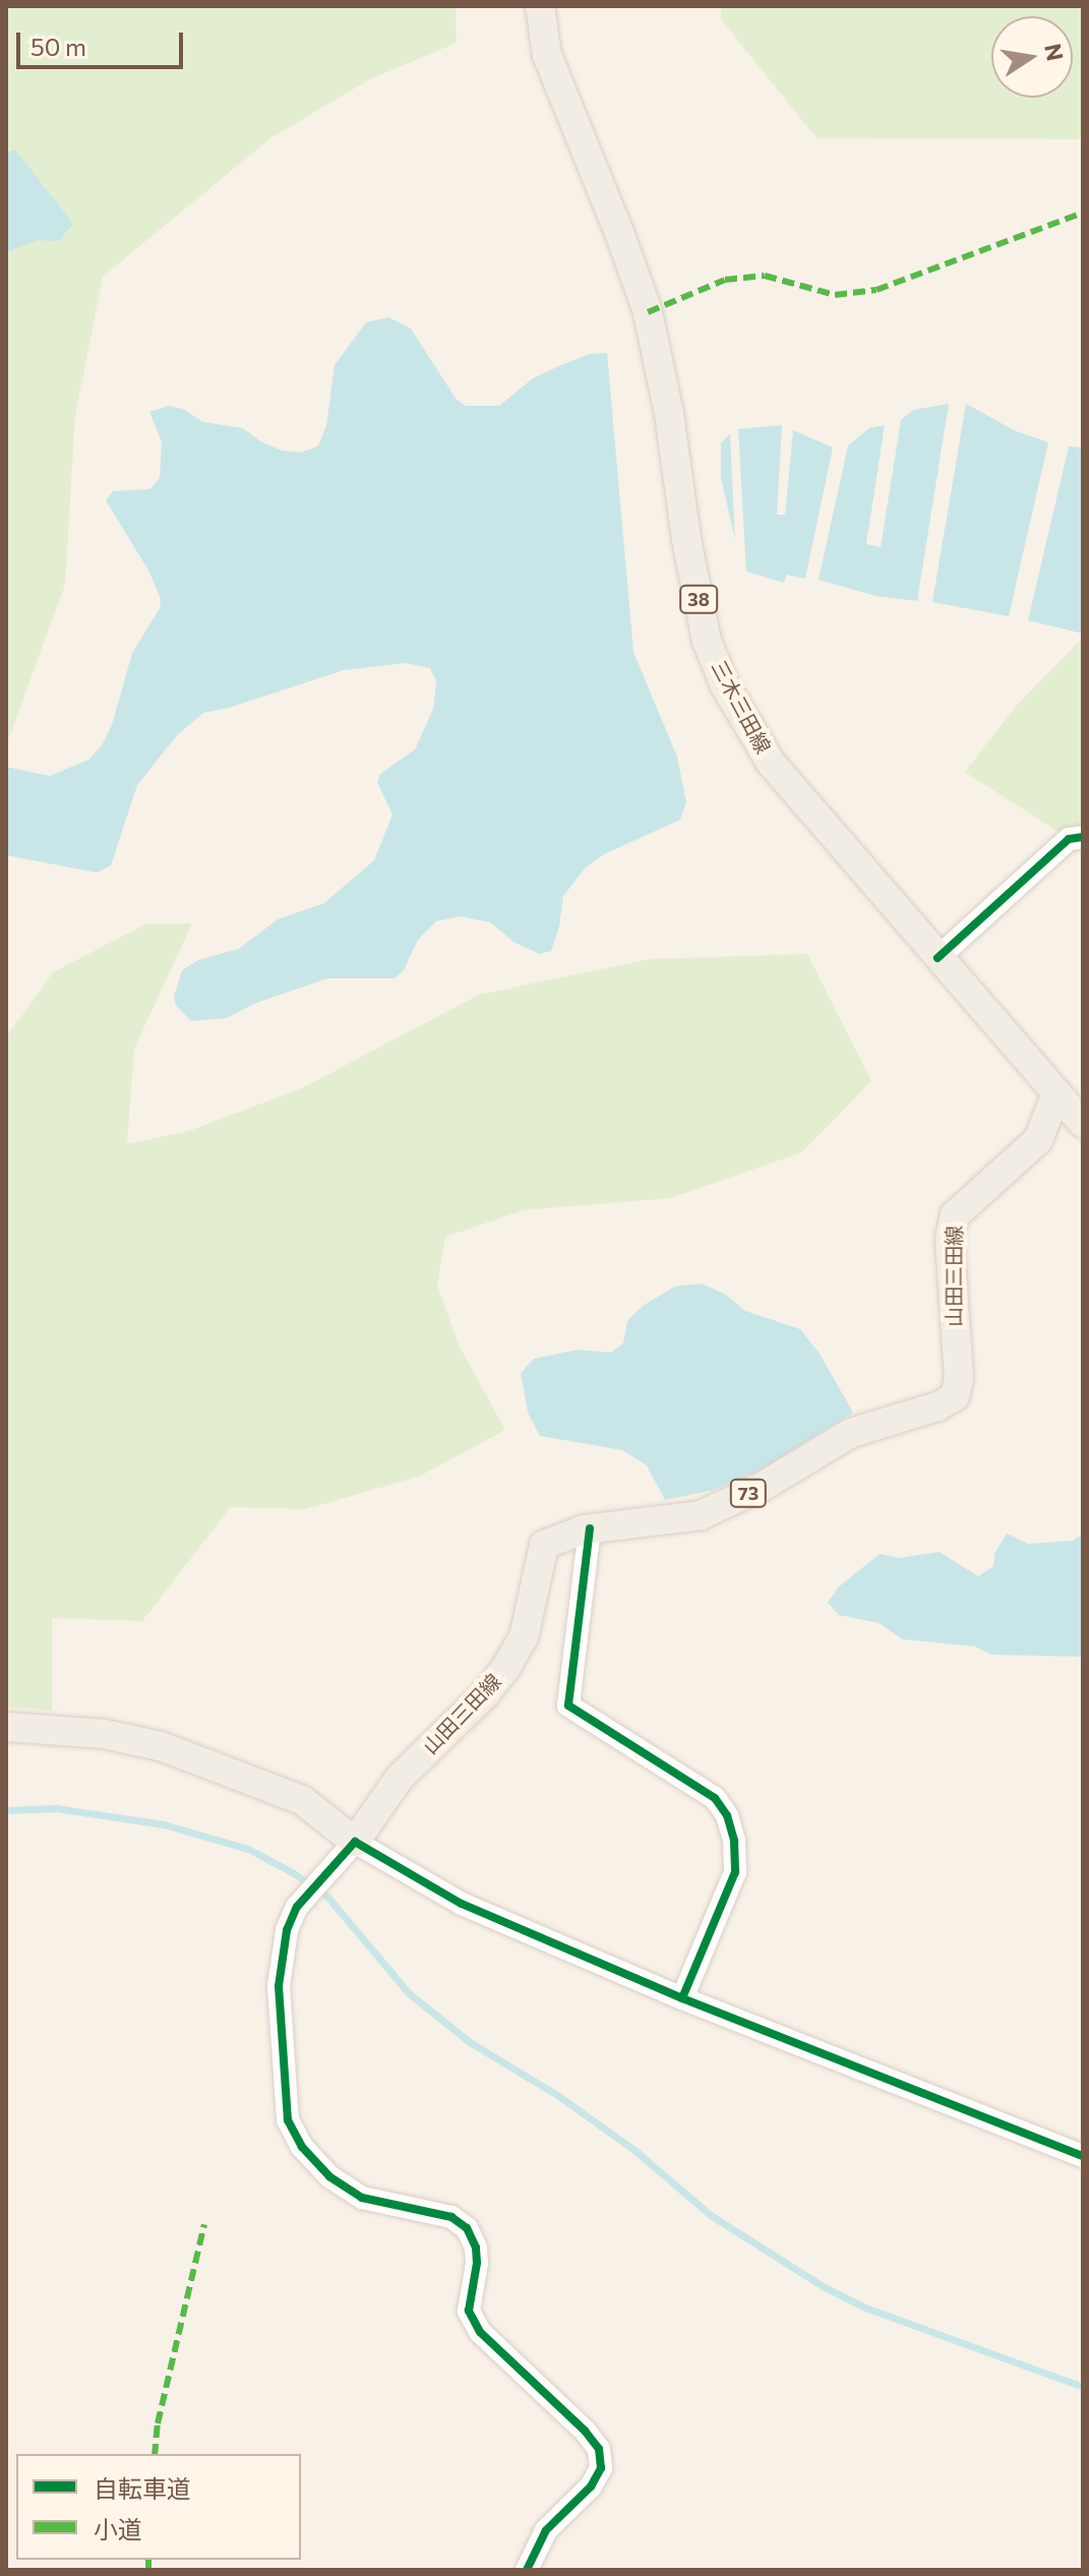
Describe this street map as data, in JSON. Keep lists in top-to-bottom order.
{
  "streets": {
    "main road": [
      "38",
      "三木三田線",
      "山田三田線",
      "73"
    ]
  },
  "crossings": [
    ["三木三田線", "山田三田線"]
  ],
  "legend": ["自転車道", "小道"],
  "scale_bar": "50 m",
  "north": "right"
}
